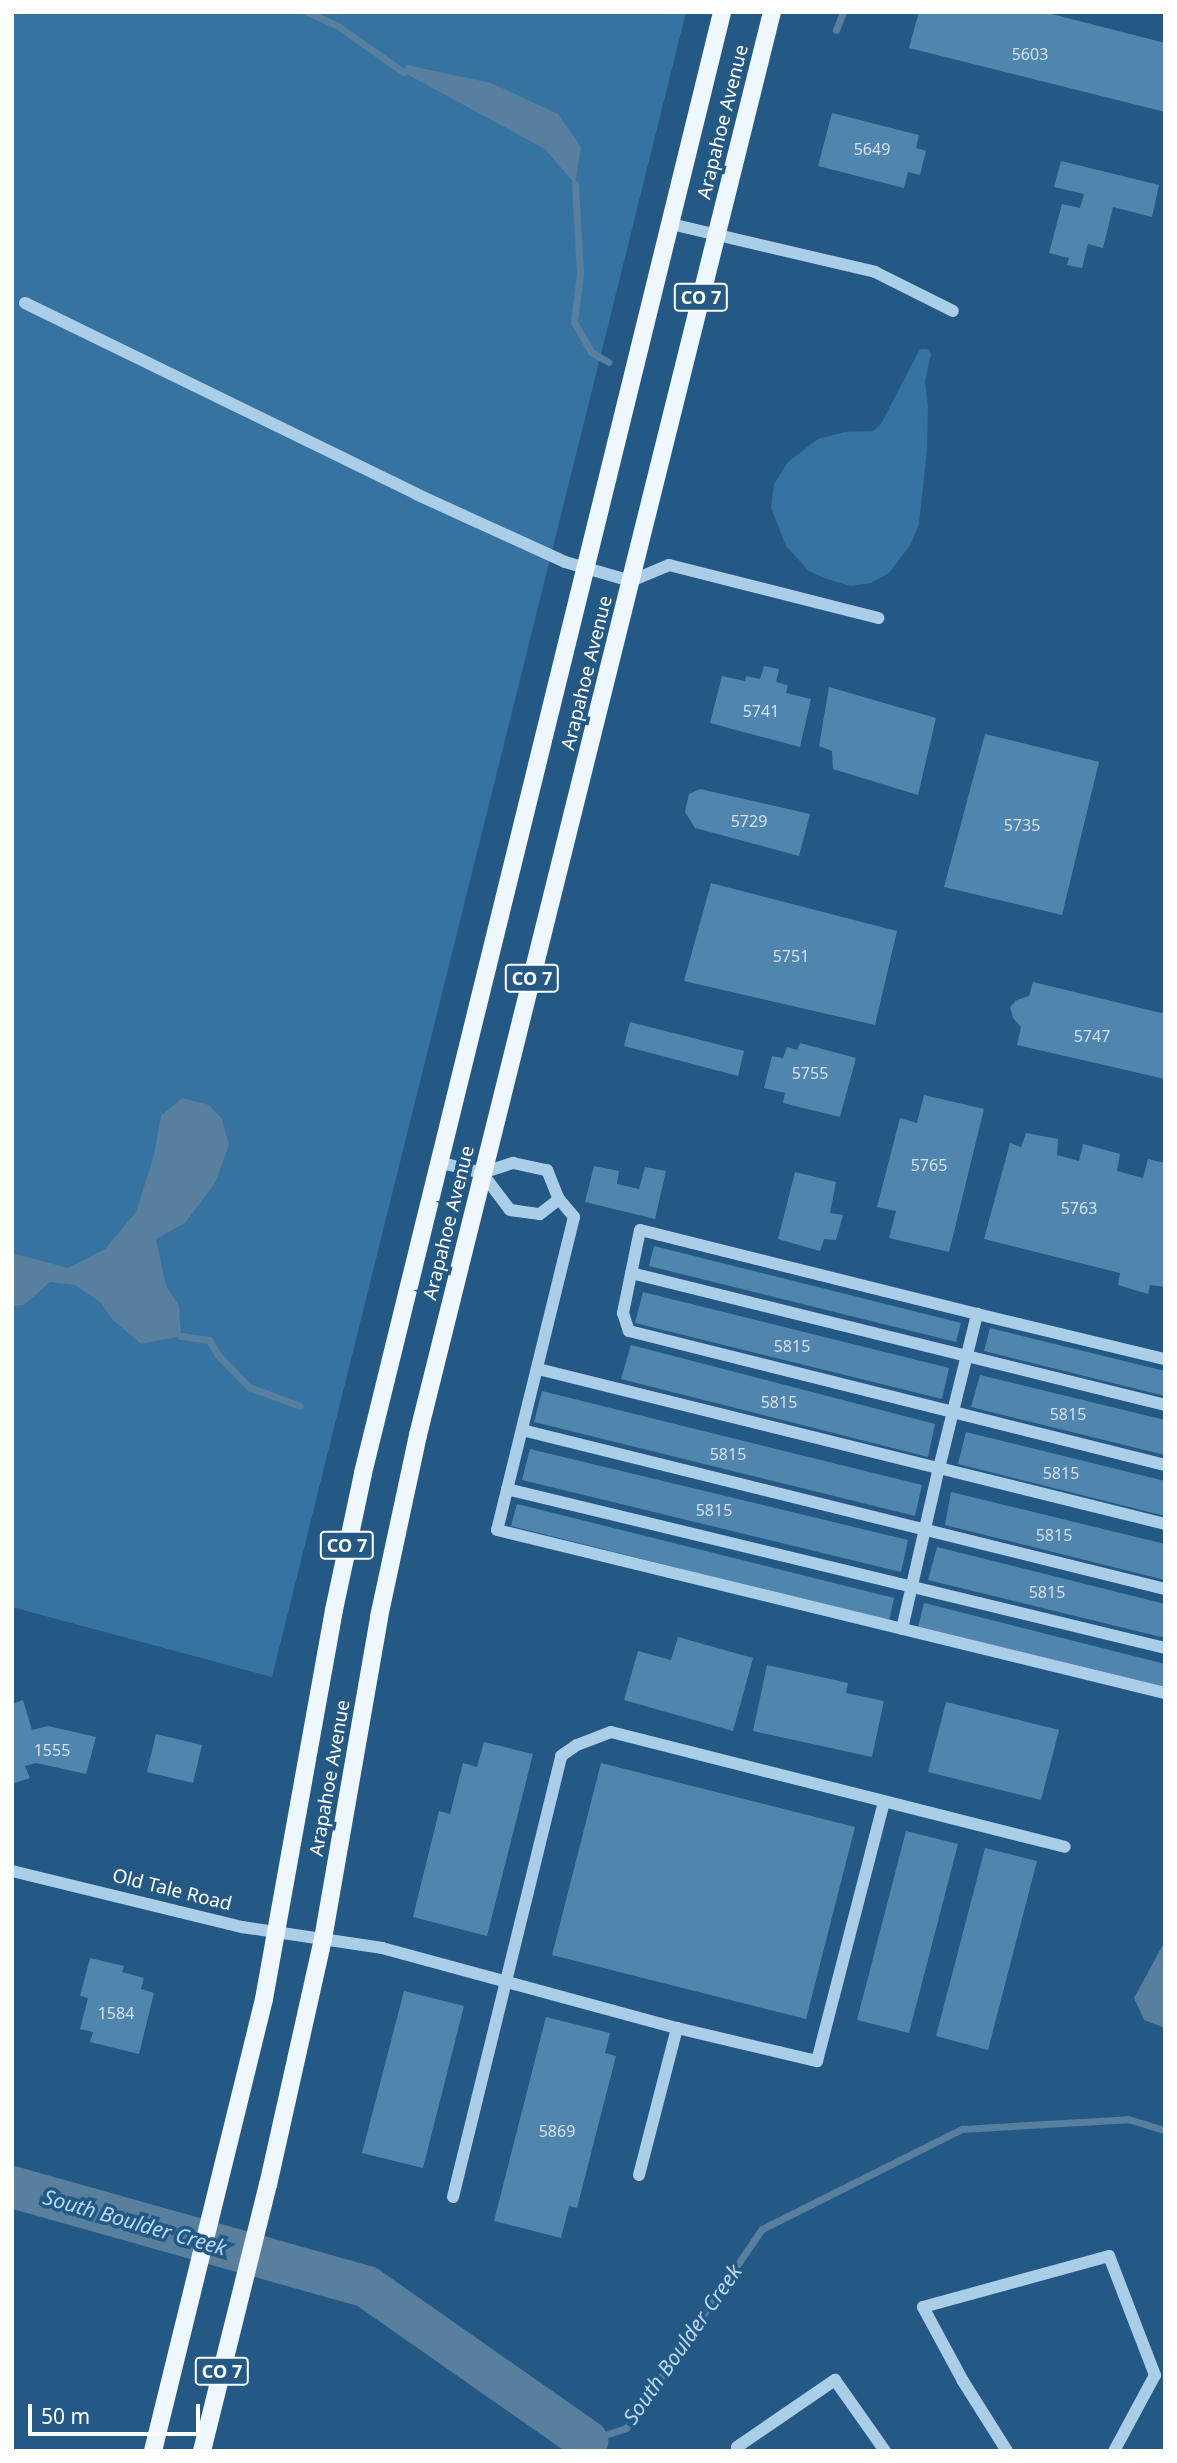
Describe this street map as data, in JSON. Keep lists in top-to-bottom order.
{
  "streets": {
    "main road": ["Arapahoe Avenue", "CO 7"],
    "street": ["Old Tale Road"]
  },
  "crossings": [
    ["Arapahoe Avenue", "Old Tale Road"]
  ],
  "water": ["South Boulder Creek"],
  "house_numbers": [
    "5603",
    "5649",
    "5741",
    "5729",
    "5735",
    "5751",
    "5747",
    "5755",
    "5765",
    "5763",
    "5815",
    "5815",
    "5815",
    "5815",
    "5815",
    "5815",
    "5815",
    "5815",
    "1555",
    "1584",
    "5869"
  ],
  "scale_bar": "50 m"
}
